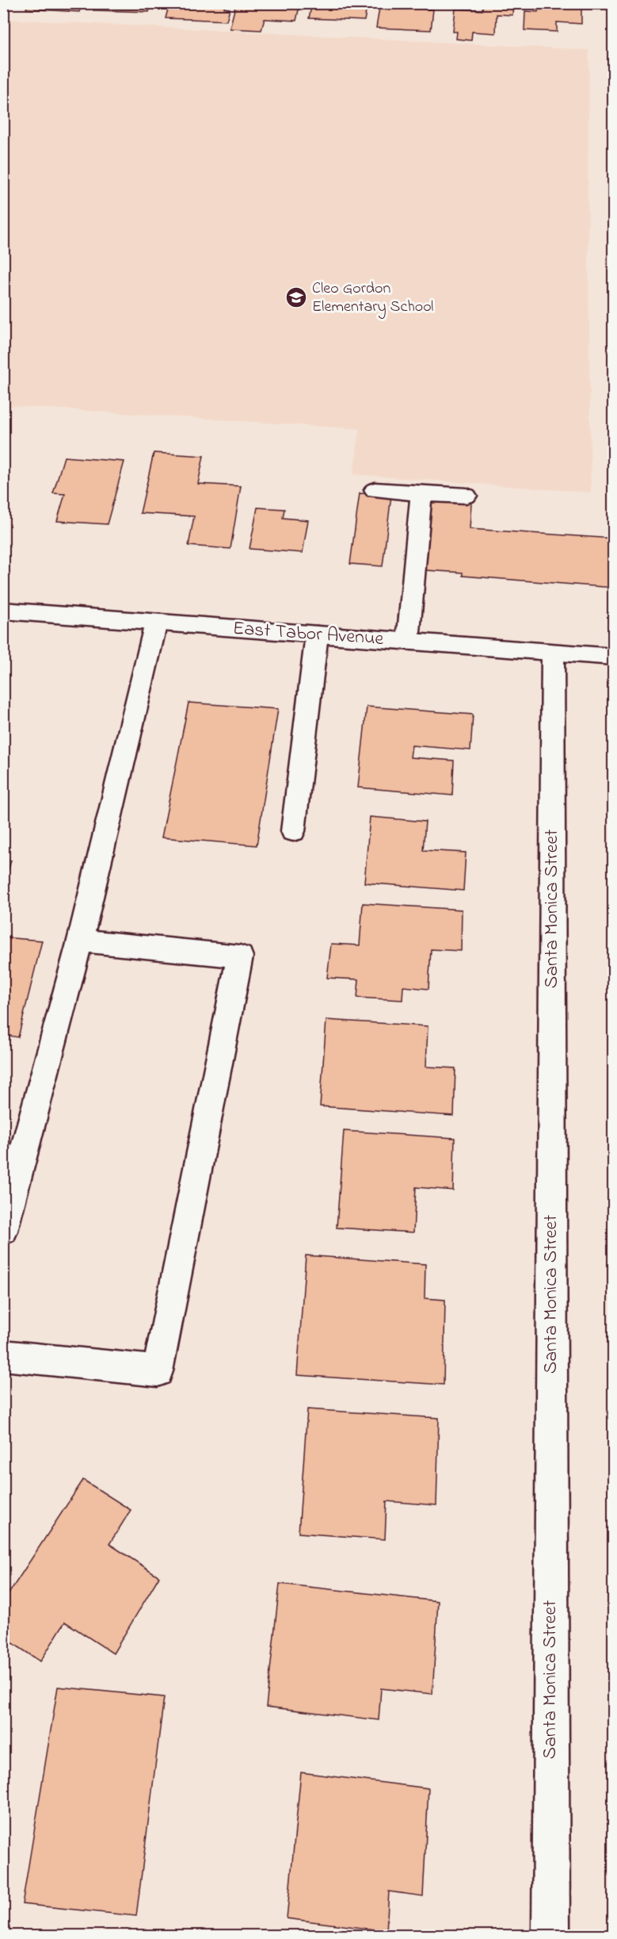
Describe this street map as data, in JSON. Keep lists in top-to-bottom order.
{
  "streets": {
    "street": ["East Tabor Avenue", "Santa Monica Street"]
  },
  "crossings": [
    ["East Tabor Avenue", "Santa Monica Street"]
  ],
  "places": {
    "school or university": ["Cleo Gordon Elementary School"]
  }
}
